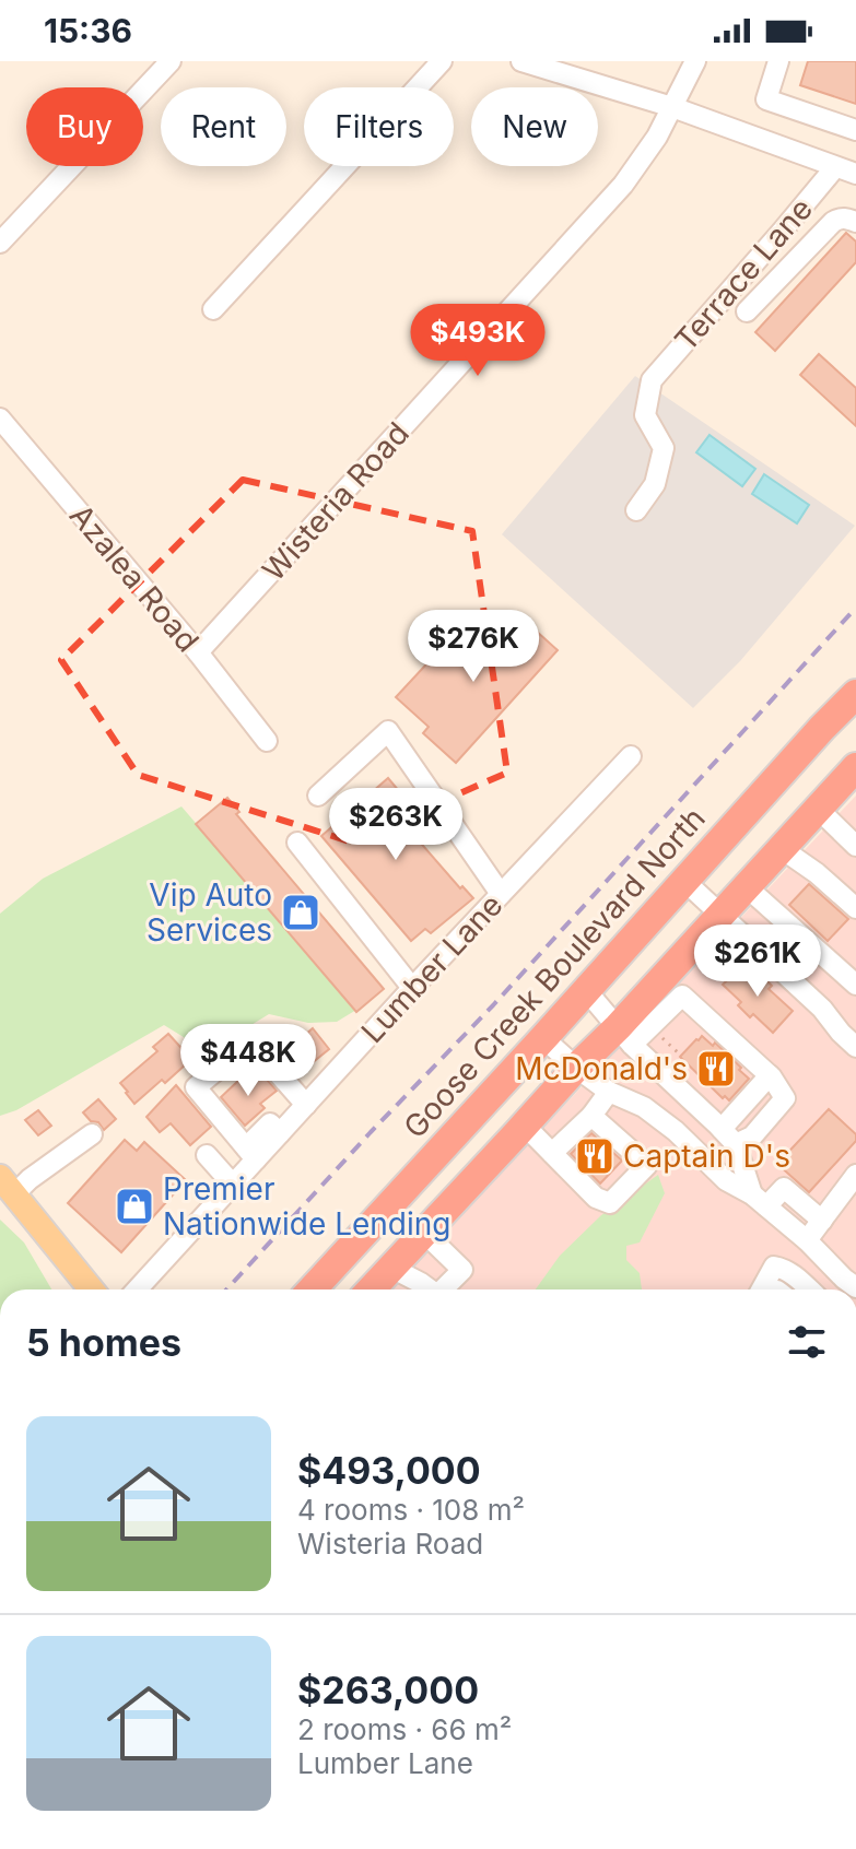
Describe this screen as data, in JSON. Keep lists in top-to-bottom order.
{
  "streets": {
    "highway": ["Goose Creek Boulevard North"],
    "street": [
      "Terrace Lane",
      "Wisteria Road",
      "Azalea Road",
      "Lumber Lane"
    ]
  },
  "crossings": [
    ["Wisteria Road", "Azalea Road"]
  ],
  "places": {
    "shop": ["Vip Auto Services", "Premier Nationwide Lending"],
    "restaurant": ["McDonald's", "Captain D's"]
  },
  "page": {
    "status": "15:36",
    "chip": [
      "Buy",
      "Rent",
      "Filters",
      "New"
    ],
    "price": [
      "$493K",
      "$276K",
      "$263K",
      "$261K",
      "$448K"
    ],
    "heading": "5 homes",
    "list": [
      {
        "name": "$493,000",
        "note": "4 rooms · 108 m² · Wisteria Road"
      },
      {
        "name": "$263,000",
        "note": "2 rooms · 66 m² · Lumber Lane"
      }
    ]
  }
}
